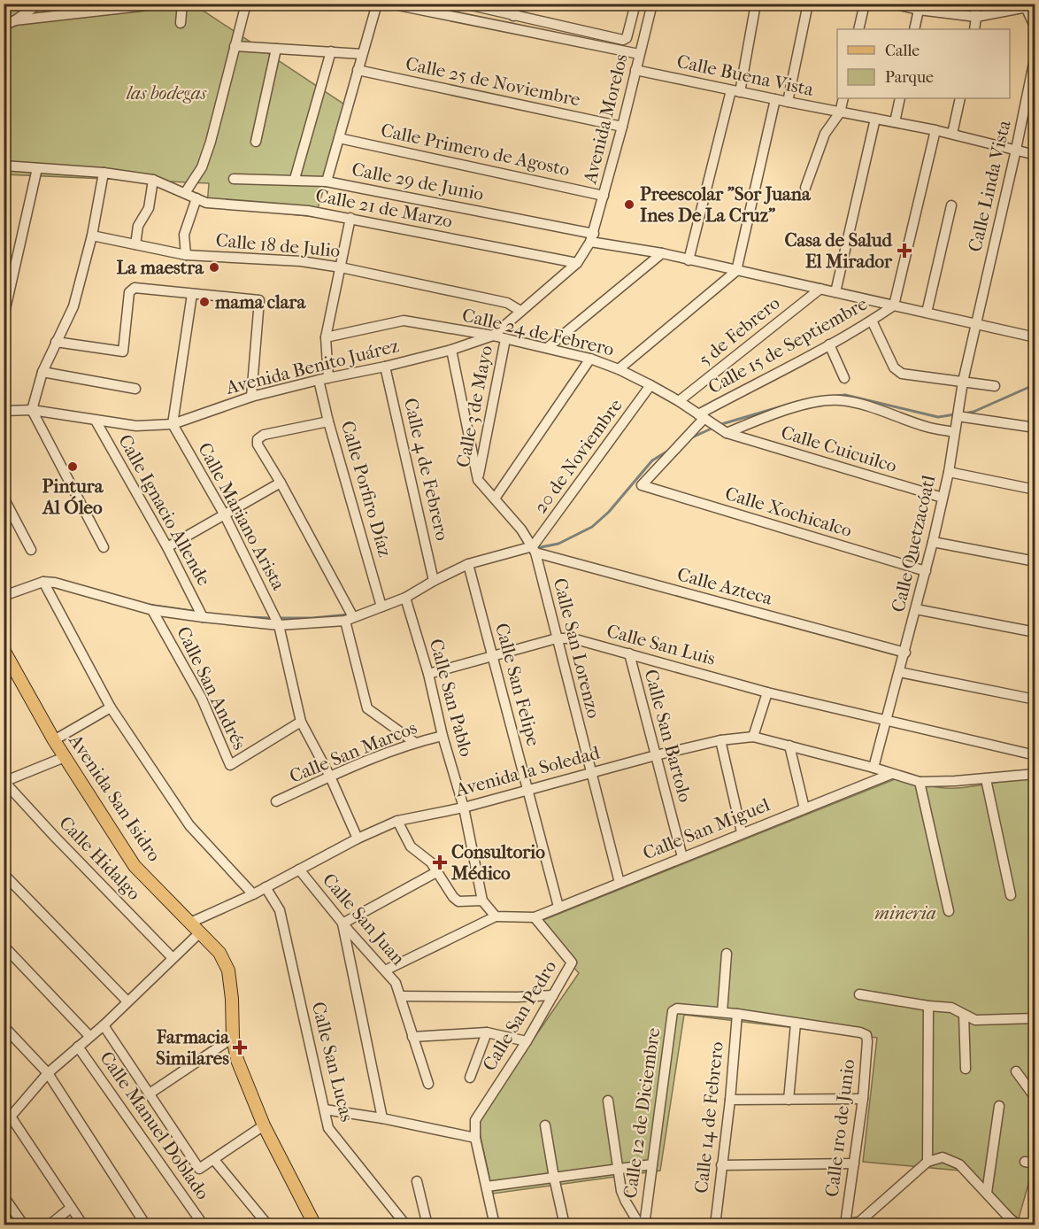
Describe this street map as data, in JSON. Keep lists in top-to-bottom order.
{
  "streets": {
    "main road": ["Avenida San Isidro"],
    "street": [
      "Calle Buena Vista",
      "Calle 25 de Noviembre",
      "Avenida Morelos",
      "Calle Primero de Agosto",
      "Calle 29 de Junio",
      "Calle Linda Vista",
      "Calle 21 de Marzo",
      "Calle 18 de Julio",
      "5 de Febrero",
      "Calle 24 de Febrero",
      "Calle 15 de Septiembre",
      "Avenida Benito Juárez",
      "Calle 3 de Mayo",
      "Calle Cuicuilco",
      "20 de Noviembre",
      "Calle 4 de Febrero",
      "Calle Porfiro Díaz",
      "Calle Ignacio Allende",
      "Calle Xochicalco",
      "Calle Mariano Arista",
      "Calle Quetzacóatl",
      "Calle Azteca",
      "Calle San Luis",
      "Calle San Lorenzo",
      "Calle San Felipe",
      "Calle San Andrés",
      "Calle San Pablo",
      "Calle San Bartolo",
      "Calle San Marcos",
      "Avenida la Soledad",
      "Calle San Miguel",
      "Calle Hidalgo",
      "Calle San Juan",
      "Calle San Pedro",
      "Calle San Lucas",
      "Calle 12 de Diciembre",
      "Calle 14 de Febrero",
      "Calle Manuel Doblado",
      "Calle 1ro de Junio"
    ]
  },
  "crossings": [
    ["Calle Buena Vista", "Avenida Morelos"],
    ["Calle Buena Vista", "Calle Linda Vista"],
    ["Calle 25 de Noviembre", "Avenida Morelos"],
    ["Avenida Morelos", "Calle Primero de Agosto"],
    ["Avenida Morelos", "Calle 29 de Junio"],
    ["Avenida Morelos", "Avenida Benito Juárez"],
    ["Calle 29 de Junio", "Calle Linda Vista"],
    ["Calle 29 de Junio", "5 de Febrero"],
    ["Calle 29 de Junio", "Calle 15 de Septiembre"],
    ["Calle 29 de Junio", "Avenida Benito Juárez"],
    ["Calle 29 de Junio", "Calle Quetzacóatl"],
    ["Calle Linda Vista", "Calle Quetzacóatl"],
    ["Calle 21 de Marzo", "Avenida Benito Juárez"],
    ["Calle 21 de Marzo", "Calle Porfiro Díaz"],
    ["Calle 18 de Julio", "Avenida Benito Juárez"],
    ["Calle 18 de Julio", "Calle Porfiro Díaz"],
    ["5 de Febrero", "Calle 24 de Febrero"],
    ["Calle 24 de Febrero", "Calle 15 de Septiembre"],
    ["Calle 24 de Febrero", "Avenida Benito Juárez"],
    ["Calle 24 de Febrero", "Calle 3 de Mayo"],
    ["Calle 24 de Febrero", "Calle Cuicuilco"],
    ["Calle 24 de Febrero", "20 de Noviembre"],
    ["Calle 24 de Febrero", "Calle Porfiro Díaz"],
    ["Calle 15 de Septiembre", "Calle Xochicalco"],
    ["Avenida Benito Juárez", "Calle 4 de Febrero"],
    ["Avenida Benito Juárez", "Calle Porfiro Díaz"],
    ["Avenida Benito Juárez", "Calle Ignacio Allende"],
    ["Avenida Benito Juárez", "Calle Mariano Arista"],
    ["Calle Cuicuilco", "Calle Quetzacóatl"],
    ["20 de Noviembre", "Calle Azteca"],
    ["20 de Noviembre", "Calle San Lorenzo"],
    ["Calle Xochicalco", "Calle Quetzacóatl"],
    ["Calle Mariano Arista", "Calle San Andrés"],
    ["Calle Mariano Arista", "Calle San Marcos"],
    ["Calle Mariano Arista", "Avenida la Soledad"],
    ["Calle Quetzacóatl", "Calle Azteca"],
    ["Calle Quetzacóatl", "Calle San Luis"],
    ["Calle Quetzacóatl", "Avenida la Soledad"],
    ["Calle Azteca", "Calle San Lorenzo"],
    ["Calle San Luis", "Calle San Lorenzo"],
    ["Calle San Luis", "Calle San Felipe"],
    ["Calle San Luis", "Calle San Pablo"],
    ["Calle San Luis", "Calle San Bartolo"],
    ["Calle San Lorenzo", "Avenida la Soledad"],
    ["Calle San Lorenzo", "Calle San Miguel"],
    ["Calle San Felipe", "Avenida la Soledad"],
    ["Calle San Felipe", "Calle San Miguel"],
    ["Calle San Pablo", "Calle San Marcos"],
    ["Calle San Pablo", "Avenida la Soledad"],
    ["Calle San Bartolo", "Avenida la Soledad"],
    ["Calle San Bartolo", "Calle San Miguel"],
    ["Avenida la Soledad", "Avenida San Isidro"],
    ["Avenida la Soledad", "Calle San Miguel"],
    ["Avenida la Soledad", "Calle San Juan"],
    ["Avenida la Soledad", "Calle San Lucas"],
    ["Calle San Miguel", "Calle San Pedro"]
  ],
  "parks": ["las bodegas", "mineria"],
  "places": {
    "other": [
      "Preescolar \"Sor Juana Ines De La Cruz\"",
      "La maestra",
      "mama clara",
      "Pintura Al Óleo"
    ],
    "health": ["Casa de Salud El Mirador", "Consultorio Médico", "Farmacia Similares"]
  },
  "legend": ["Calle", "Parque"]
}
